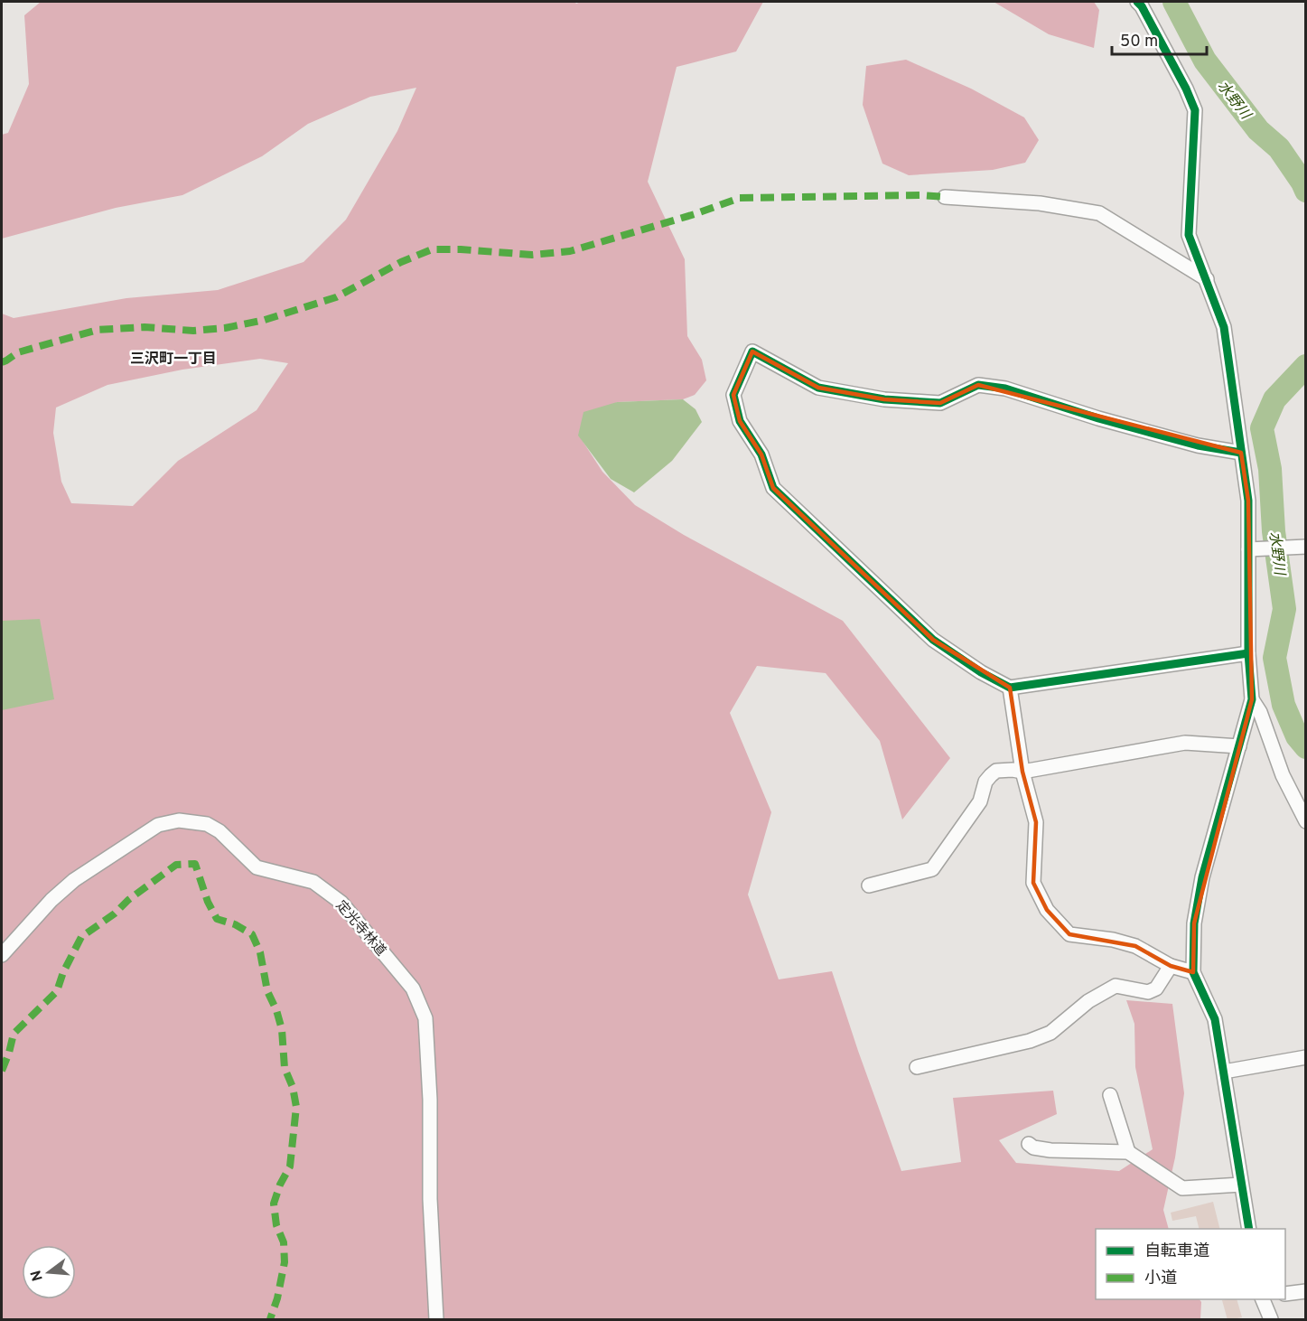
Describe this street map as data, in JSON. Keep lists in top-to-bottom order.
{
  "streets": {
    "street": ["定光寺林道"]
  },
  "districts": ["三沢町一丁目"],
  "water": ["水野川"],
  "legend": ["自転車道", "小道"],
  "scale_bar": "50 m",
  "north": "left"
}
